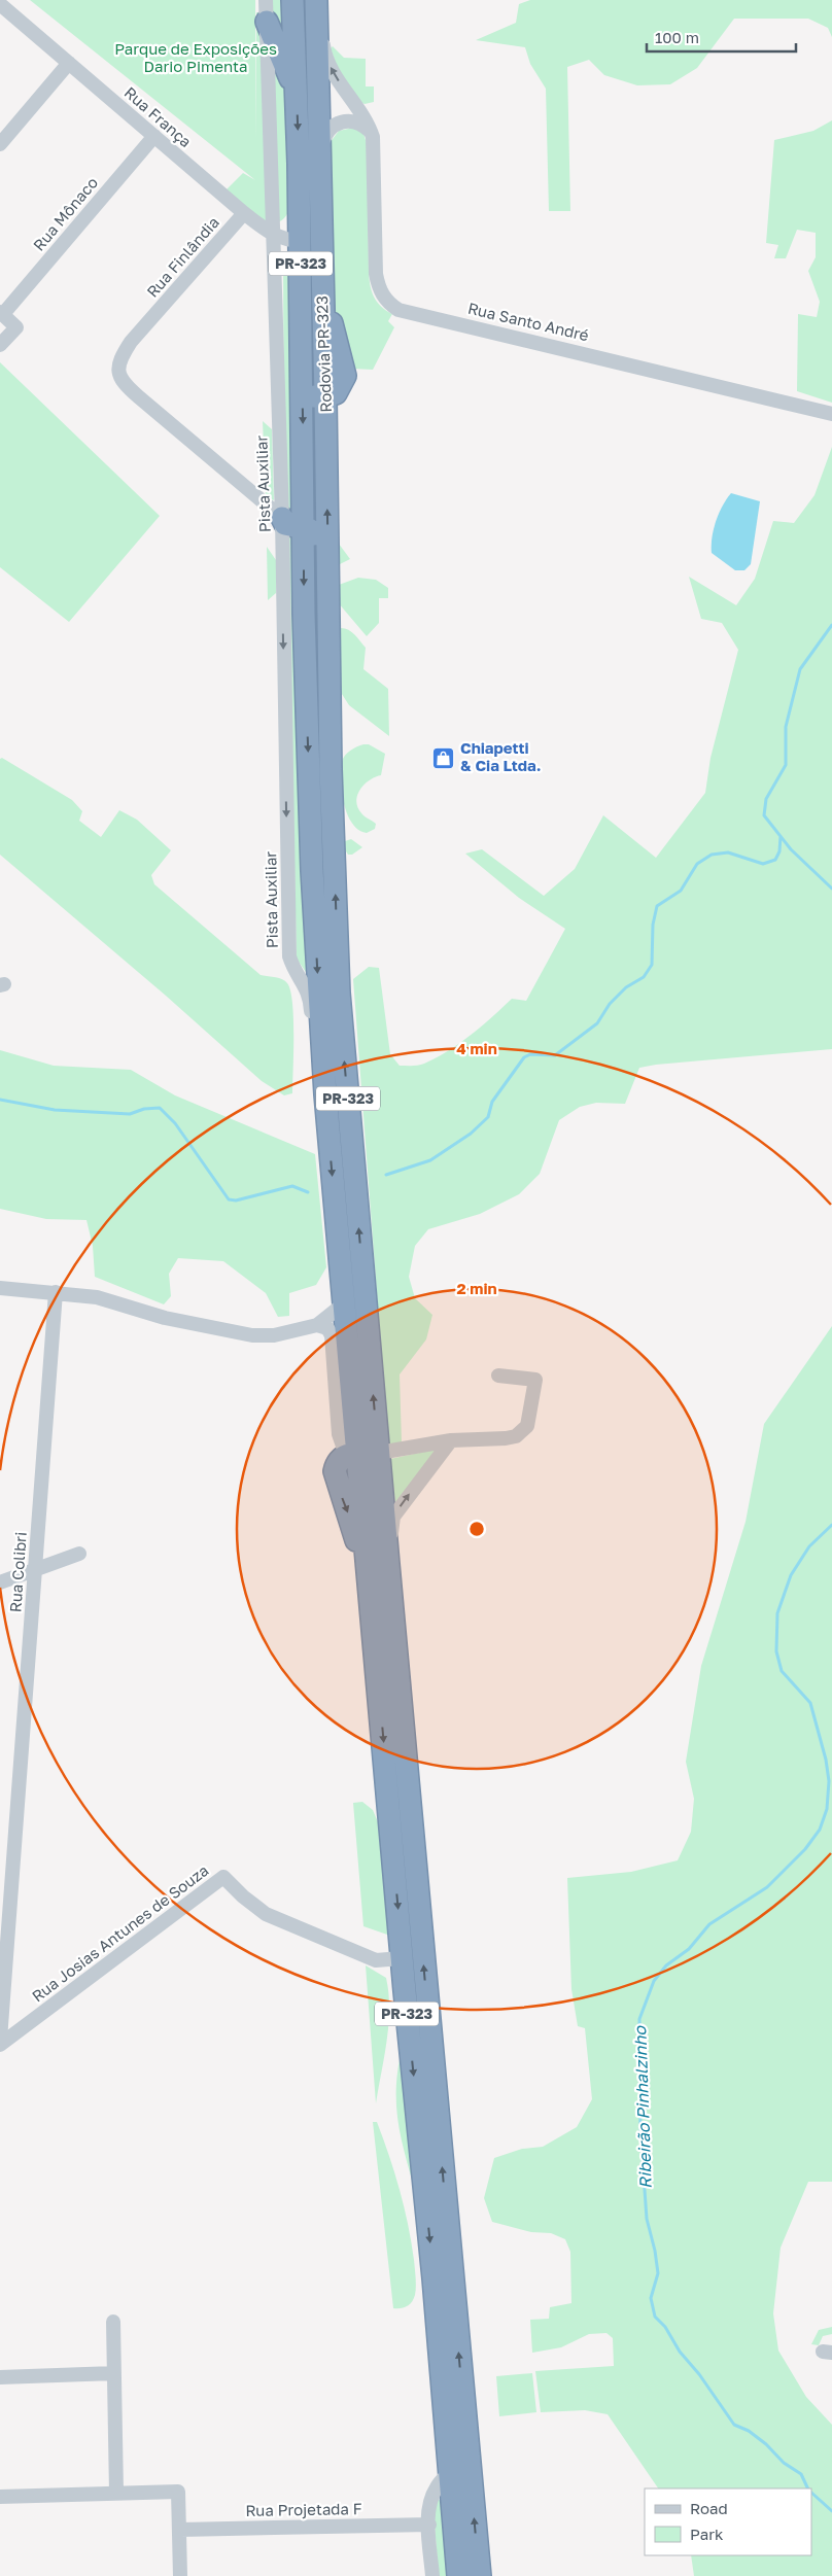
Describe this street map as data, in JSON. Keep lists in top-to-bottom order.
{
  "streets": {
    "highway": ["PR-323", "Rodovia PR-323"],
    "street": [
      "Rua França",
      "Rua Mônaco",
      "Rua Finlândia",
      "Rua Santo André",
      "Pista Auxiliar",
      "Rua Colibri",
      "Rua Josias Antunes de Souza",
      "Rua Projetada F"
    ]
  },
  "crossings": [
    ["Rua França", "Rua Mônaco"],
    ["Rua França", "Rua Finlândia"],
    ["Rua França", "Rodovia PR-323"],
    ["Rua França", "Pista Auxiliar"],
    ["Rua Finlândia", "PR-323"],
    ["Rua Finlândia", "Rodovia PR-323"],
    ["Rua Finlândia", "Pista Auxiliar"],
    ["PR-323", "Rodovia PR-323"],
    ["PR-323", "Pista Auxiliar"],
    ["PR-323", "Rua Josias Antunes de Souza"],
    ["Rodovia PR-323", "Pista Auxiliar"]
  ],
  "one_way": ["Pista Auxiliar"],
  "water": ["Ribeirão Pinhalzinho"],
  "parks": ["Parque de Exposições Dario Pimenta"],
  "places": {
    "shop": ["Chiapetti & Cia Ltda."]
  },
  "legend": ["Road", "Park"],
  "scale_bar": "100 m",
  "rings": ["4 min", "2 min"]
}
